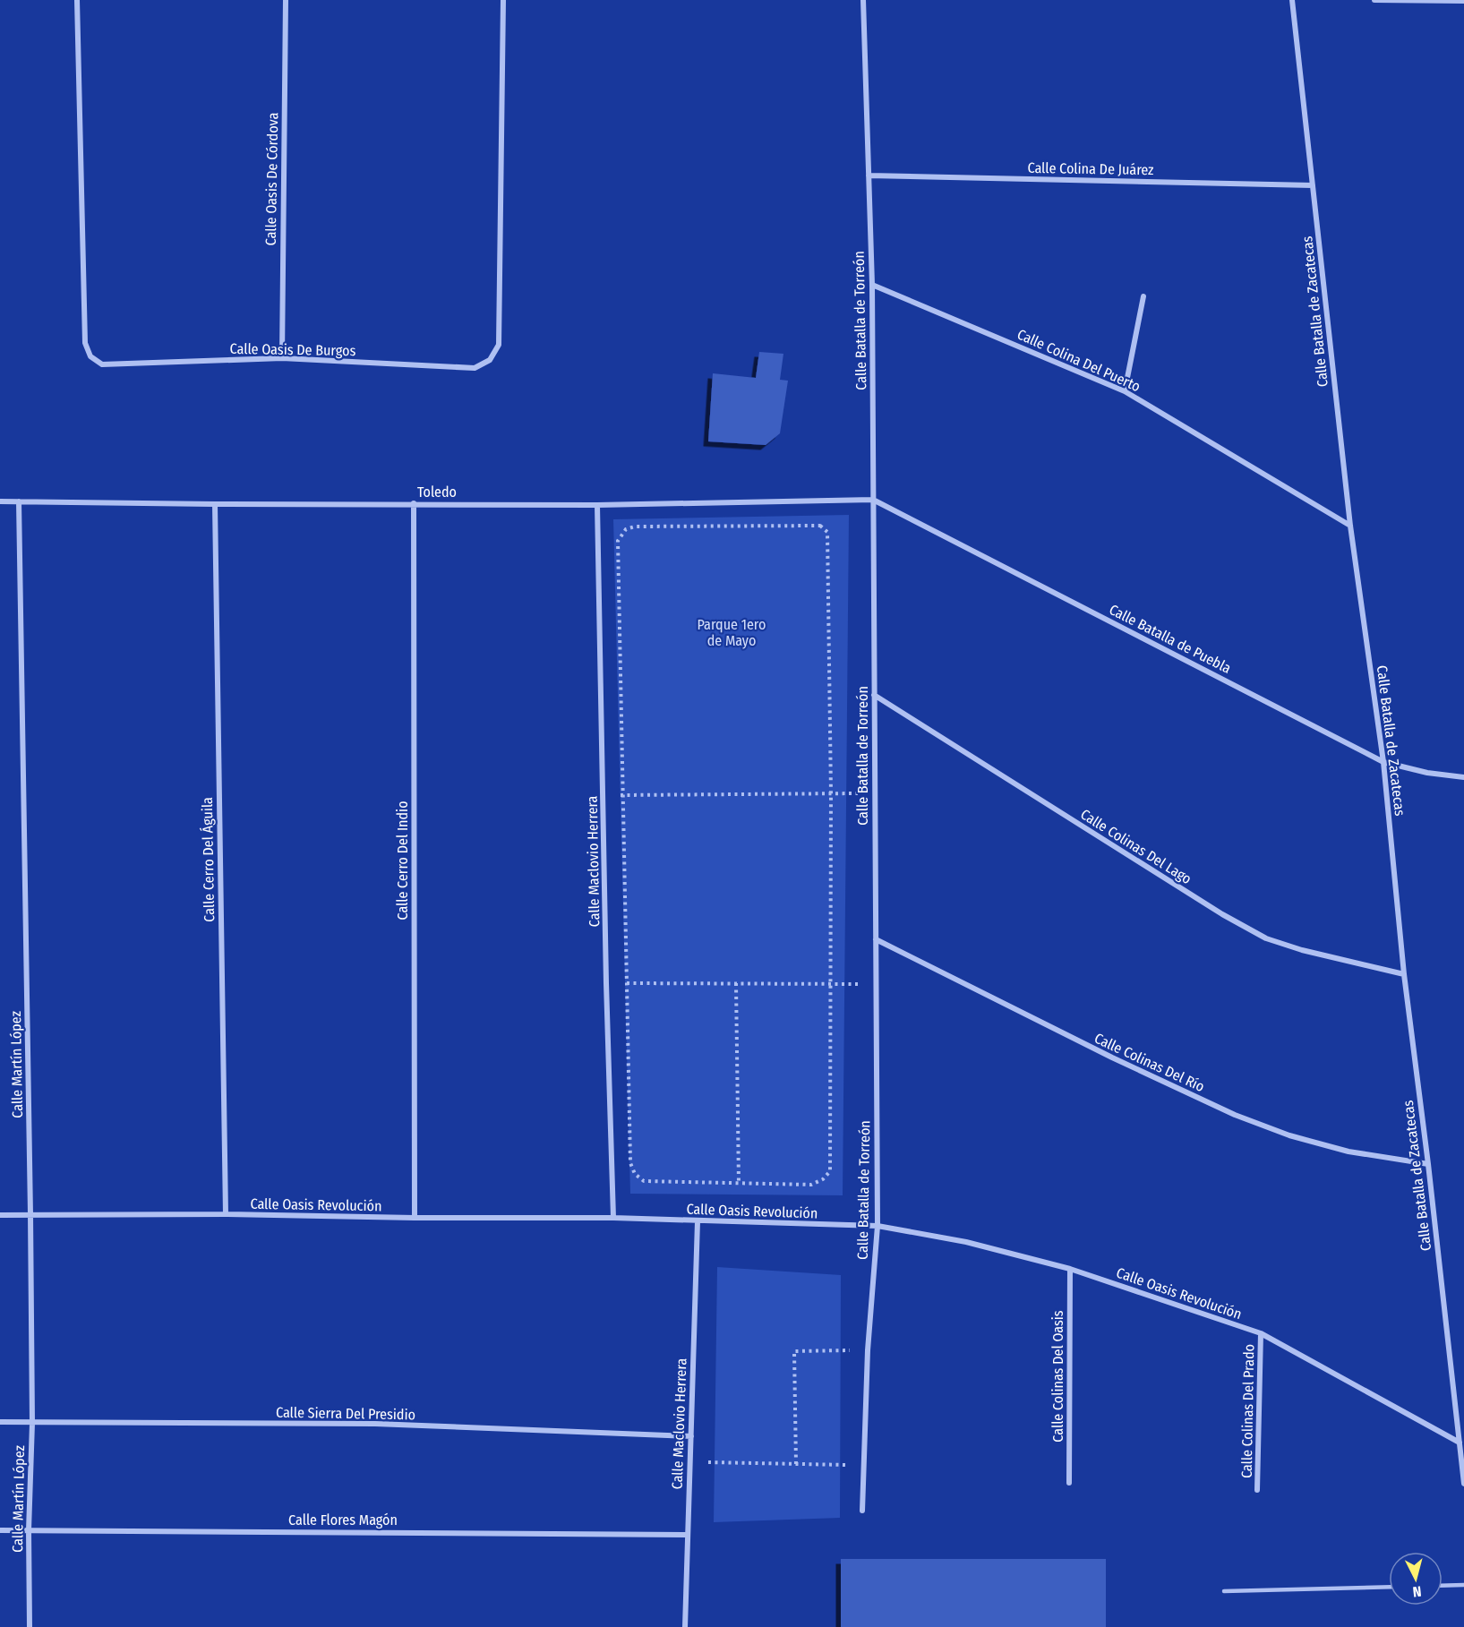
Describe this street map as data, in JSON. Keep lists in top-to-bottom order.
{
  "streets": {
    "street": [
      "Calle Colina De Juárez",
      "Calle Oasis De Córdova",
      "Calle Batalla de Zacatecas",
      "Calle Batalla de Torreón",
      "Calle Oasis De Burgos",
      "Calle Colina Del Puerto",
      "Toledo",
      "Calle Batalla de Puebla",
      "Calle Colinas Del Lago",
      "Calle Cerro Del Águila",
      "Calle Cerro Del Indio",
      "Calle Maclovio Herrera",
      "Calle Colinas Del Río",
      "Calle Martín López",
      "Calle Oasis Revolución",
      "Calle Colinas Del Oasis",
      "Calle Colinas Del Prado",
      "Calle Sierra Del Presidio",
      "Calle Flores Magón"
    ]
  },
  "crossings": [
    ["Calle Colina De Juárez", "Calle Batalla de Zacatecas"],
    ["Calle Colina De Juárez", "Calle Batalla de Torreón"],
    ["Calle Oasis De Córdova", "Calle Oasis De Burgos"],
    ["Calle Batalla de Zacatecas", "Calle Colina Del Puerto"],
    ["Calle Batalla de Zacatecas", "Calle Batalla de Puebla"],
    ["Calle Batalla de Zacatecas", "Calle Colinas Del Lago"],
    ["Calle Batalla de Zacatecas", "Calle Colinas Del Río"],
    ["Calle Batalla de Zacatecas", "Calle Oasis Revolución"],
    ["Calle Batalla de Torreón", "Calle Colina Del Puerto"],
    ["Calle Batalla de Torreón", "Toledo"],
    ["Calle Batalla de Torreón", "Calle Batalla de Puebla"],
    ["Calle Batalla de Torreón", "Calle Colinas Del Lago"],
    ["Calle Batalla de Torreón", "Calle Colinas Del Río"],
    ["Calle Batalla de Torreón", "Calle Oasis Revolución"],
    ["Toledo", "Calle Batalla de Puebla"],
    ["Toledo", "Calle Cerro Del Águila"],
    ["Toledo", "Calle Cerro Del Indio"],
    ["Toledo", "Calle Maclovio Herrera"],
    ["Toledo", "Calle Martín López"],
    ["Calle Cerro Del Águila", "Calle Oasis Revolución"],
    ["Calle Cerro Del Indio", "Calle Oasis Revolución"],
    ["Calle Maclovio Herrera", "Calle Oasis Revolución"],
    ["Calle Maclovio Herrera", "Calle Sierra Del Presidio"],
    ["Calle Maclovio Herrera", "Calle Flores Magón"],
    ["Calle Martín López", "Calle Oasis Revolución"],
    ["Calle Martín López", "Calle Sierra Del Presidio"],
    ["Calle Martín López", "Calle Flores Magón"],
    ["Calle Oasis Revolución", "Calle Colinas Del Oasis"],
    ["Calle Oasis Revolución", "Calle Colinas Del Prado"]
  ],
  "parks": ["Parque 1ero de Mayo"],
  "north": "bottom"
}
